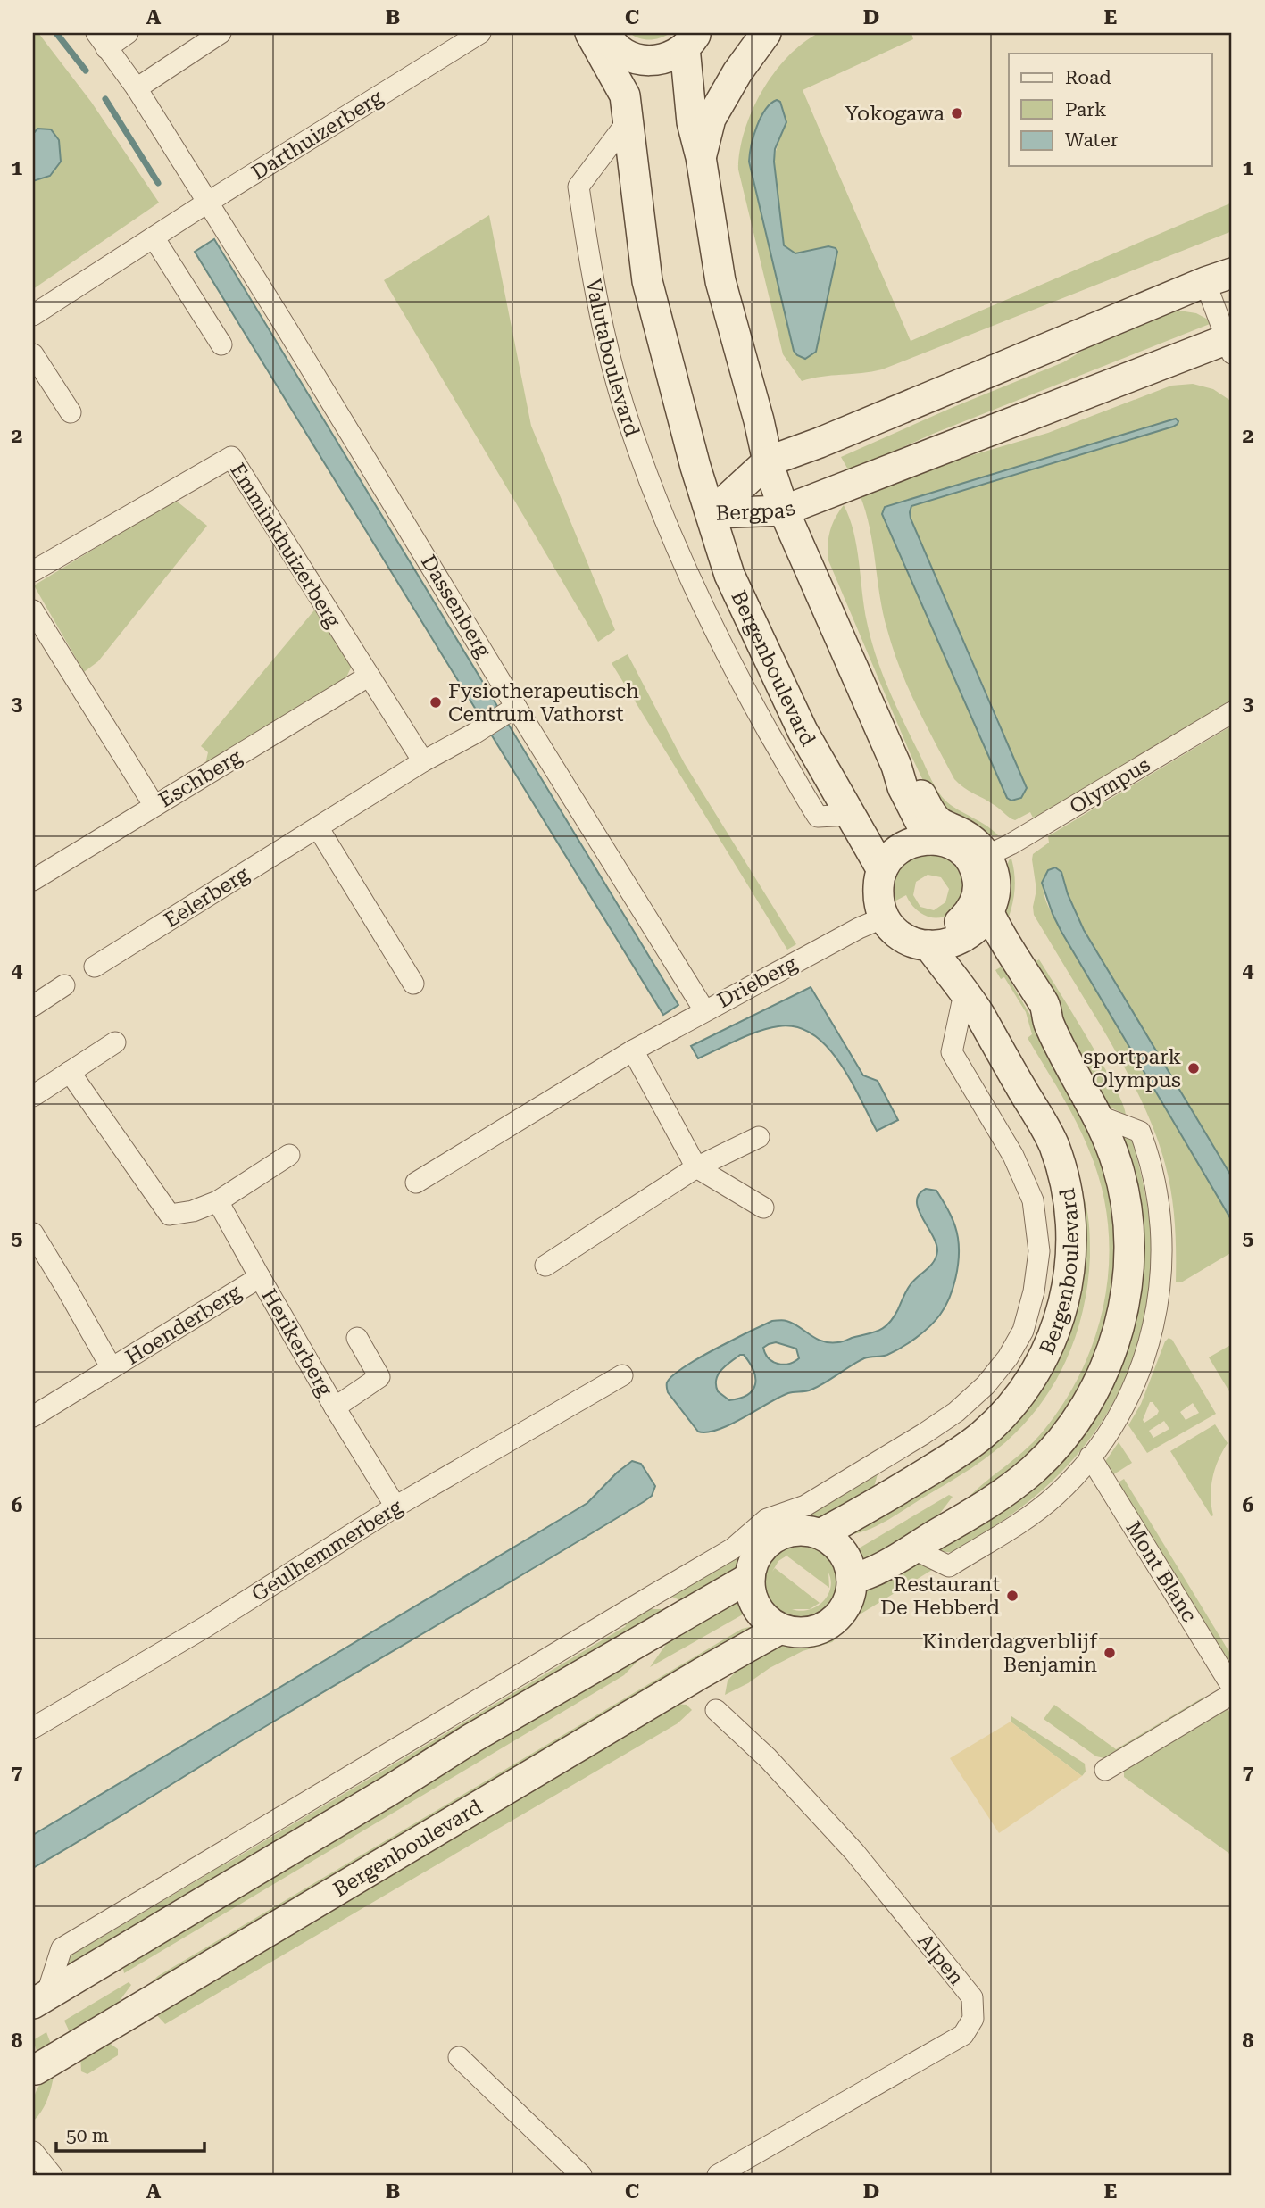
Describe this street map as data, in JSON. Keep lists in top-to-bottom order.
{
  "streets": {
    "main road": ["Bergpas", "Bergenboulevard"],
    "street": [
      "Darthuizerberg",
      "Valutaboulevard",
      "Emminkhuizerberg",
      "Dassenberg",
      "Eschberg",
      "Olympus",
      "Eelerberg",
      "Drieberg",
      "Hoenderberg",
      "Herikerberg",
      "Geulhemmerberg",
      "Mont Blanc",
      "Alpen"
    ]
  },
  "crossings": [
    ["Darthuizerberg", "Dassenberg"],
    ["Valutaboulevard", "Bergenboulevard"],
    ["Bergpas", "Bergenboulevard"],
    ["Emminkhuizerberg", "Eschberg"],
    ["Emminkhuizerberg", "Eelerberg"],
    ["Dassenberg", "Eelerberg"],
    ["Dassenberg", "Drieberg"],
    ["Bergenboulevard", "Olympus"],
    ["Bergenboulevard", "Drieberg"],
    ["Olympus", "Drieberg"],
    ["Hoenderberg", "Herikerberg"],
    ["Herikerberg", "Geulhemmerberg"]
  ],
  "places": [
    "Yokogawa",
    "Fysiotherapeutisch Centrum Vathorst",
    "sportpark Olympus",
    "Restaurant De Hebberd",
    "Kinderdagverblijf Benjamin"
  ],
  "legend": ["Road", "Park", "Water"],
  "scale_bar": "50 m",
  "grid": {
    "columns": [
      "A",
      "B",
      "C",
      "D",
      "E"
    ],
    "rows": [
      "1",
      "2",
      "3",
      "4",
      "5",
      "6",
      "7",
      "8"
    ]
  }
}
